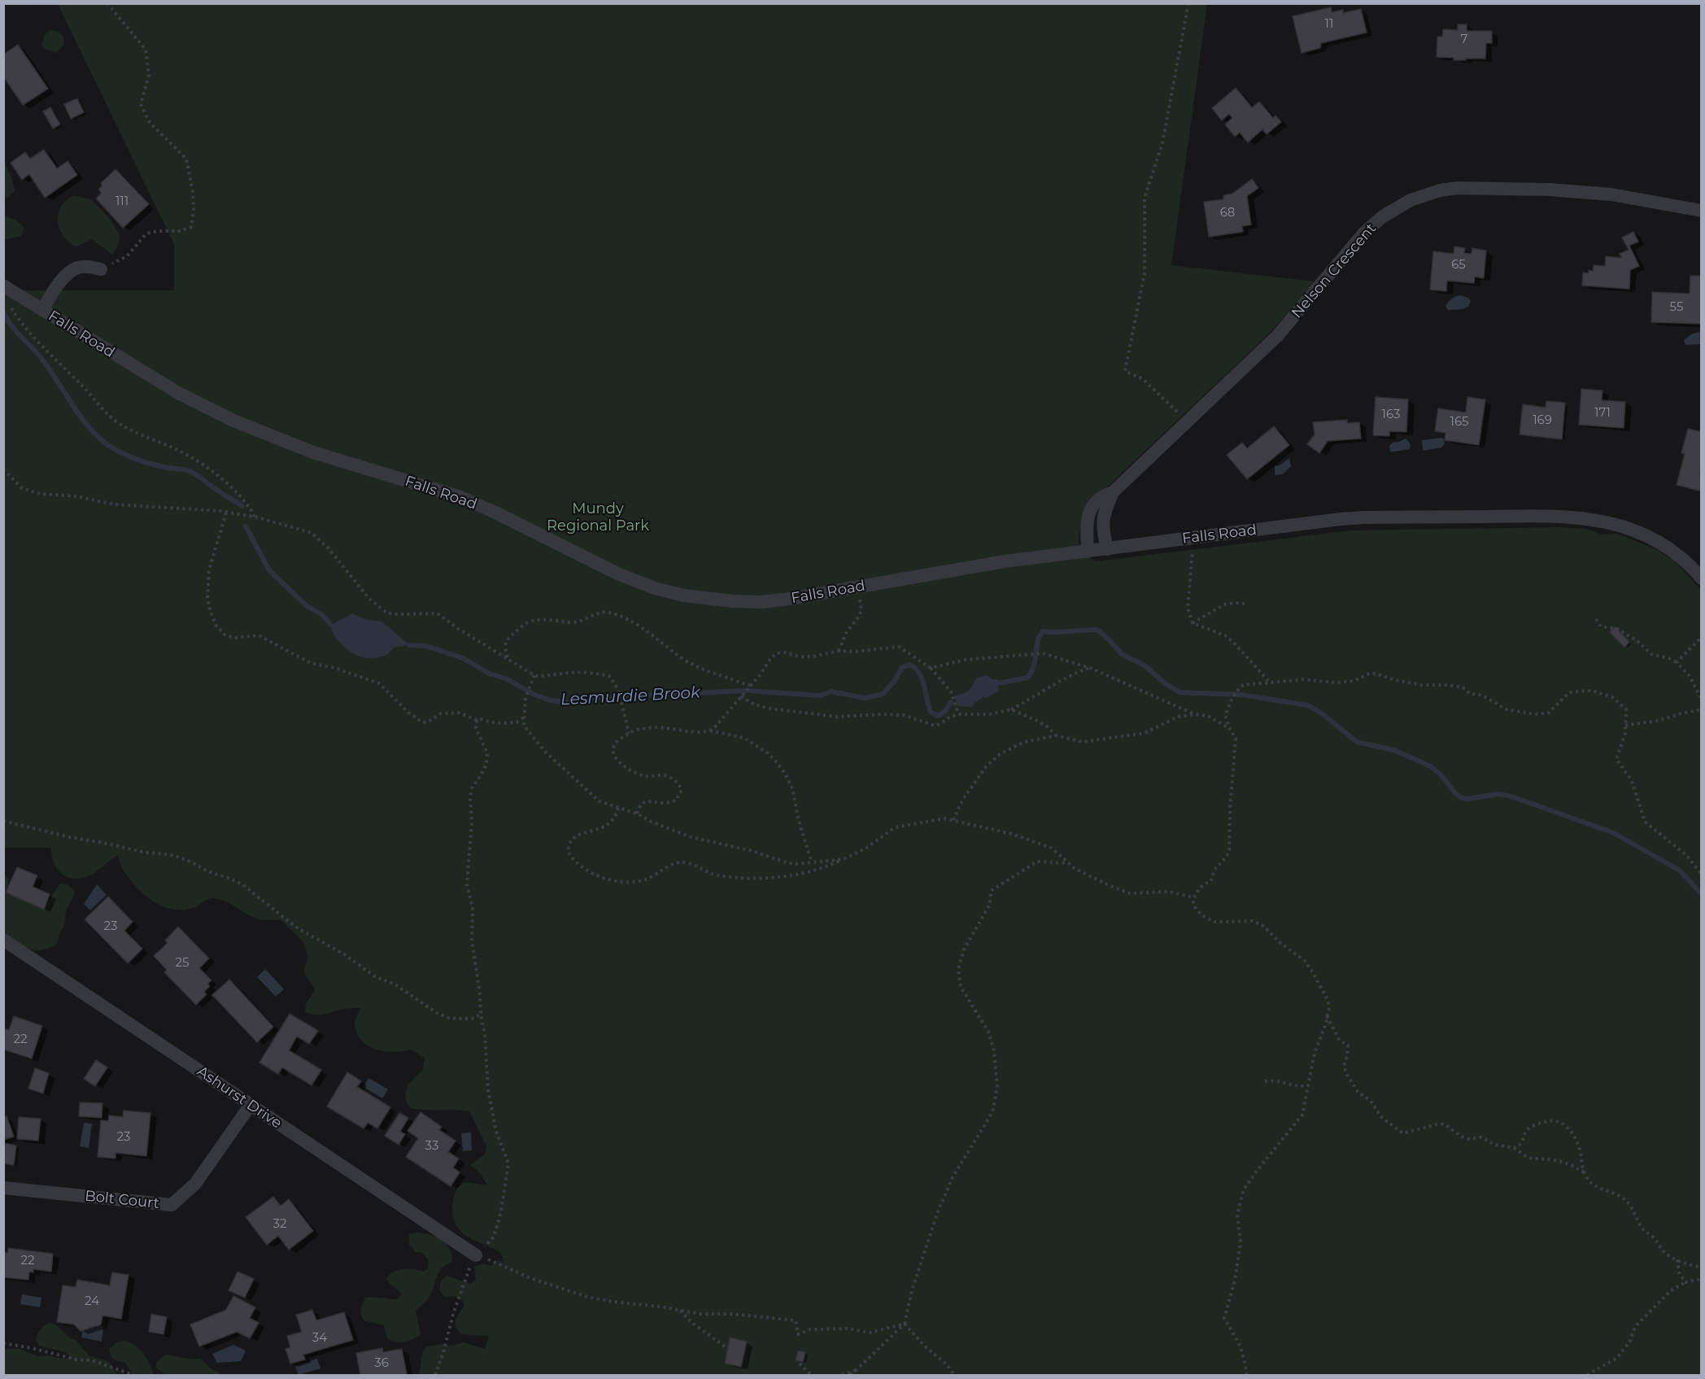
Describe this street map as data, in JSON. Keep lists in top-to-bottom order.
{
  "streets": {
    "street": [
      "Nelson Crescent",
      "Falls Road",
      "Ashurst Drive",
      "Bolt Court"
    ]
  },
  "crossings": [
    ["Nelson Crescent", "Falls Road"],
    ["Ashurst Drive", "Bolt Court"]
  ],
  "water": ["Lesmurdie Brook"],
  "parks": ["Mundy Regional Park"],
  "house_numbers": [
    "11",
    "7",
    "111",
    "68",
    "65",
    "55",
    "171",
    "163",
    "169",
    "165",
    "23",
    "25",
    "22",
    "23",
    "33",
    "32",
    "22",
    "24",
    "34",
    "36"
  ]
}
